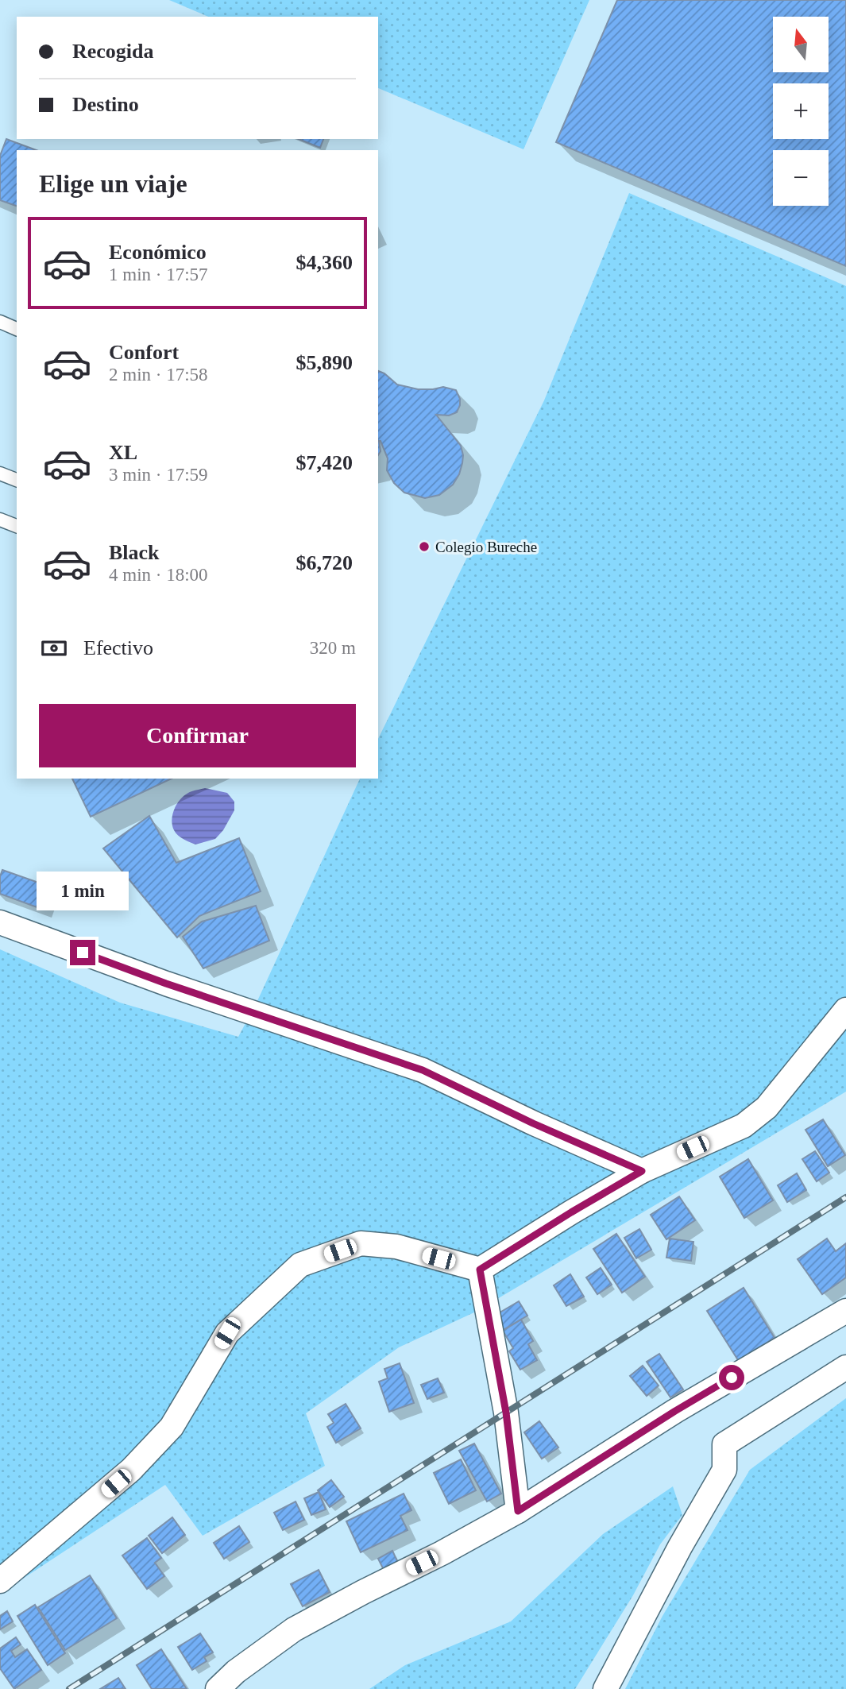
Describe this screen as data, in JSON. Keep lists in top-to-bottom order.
{
  "places": ["Colegio Bureche"],
  "north": "top",
  "page": {
    "map_buttons": ["+", "−"],
    "banner": ["Recogida", "Destino"],
    "heading": "Elige un viaje",
    "list": [
      {
        "name": "Económico",
        "note": "1 min · 17:57",
        "value": "$4,360"
      },
      {
        "name": "Confort",
        "note": "2 min · 17:58",
        "value": "$5,890"
      },
      {
        "name": "XL",
        "note": "3 min · 17:59",
        "value": "$7,420"
      },
      {
        "name": "Black",
        "note": "4 min · 18:00",
        "value": "$6,720"
      }
    ],
    "pay": ["Efectivo", "320 m"],
    "buttons": "Confirmar",
    "bubble": "1 min"
  }
}
